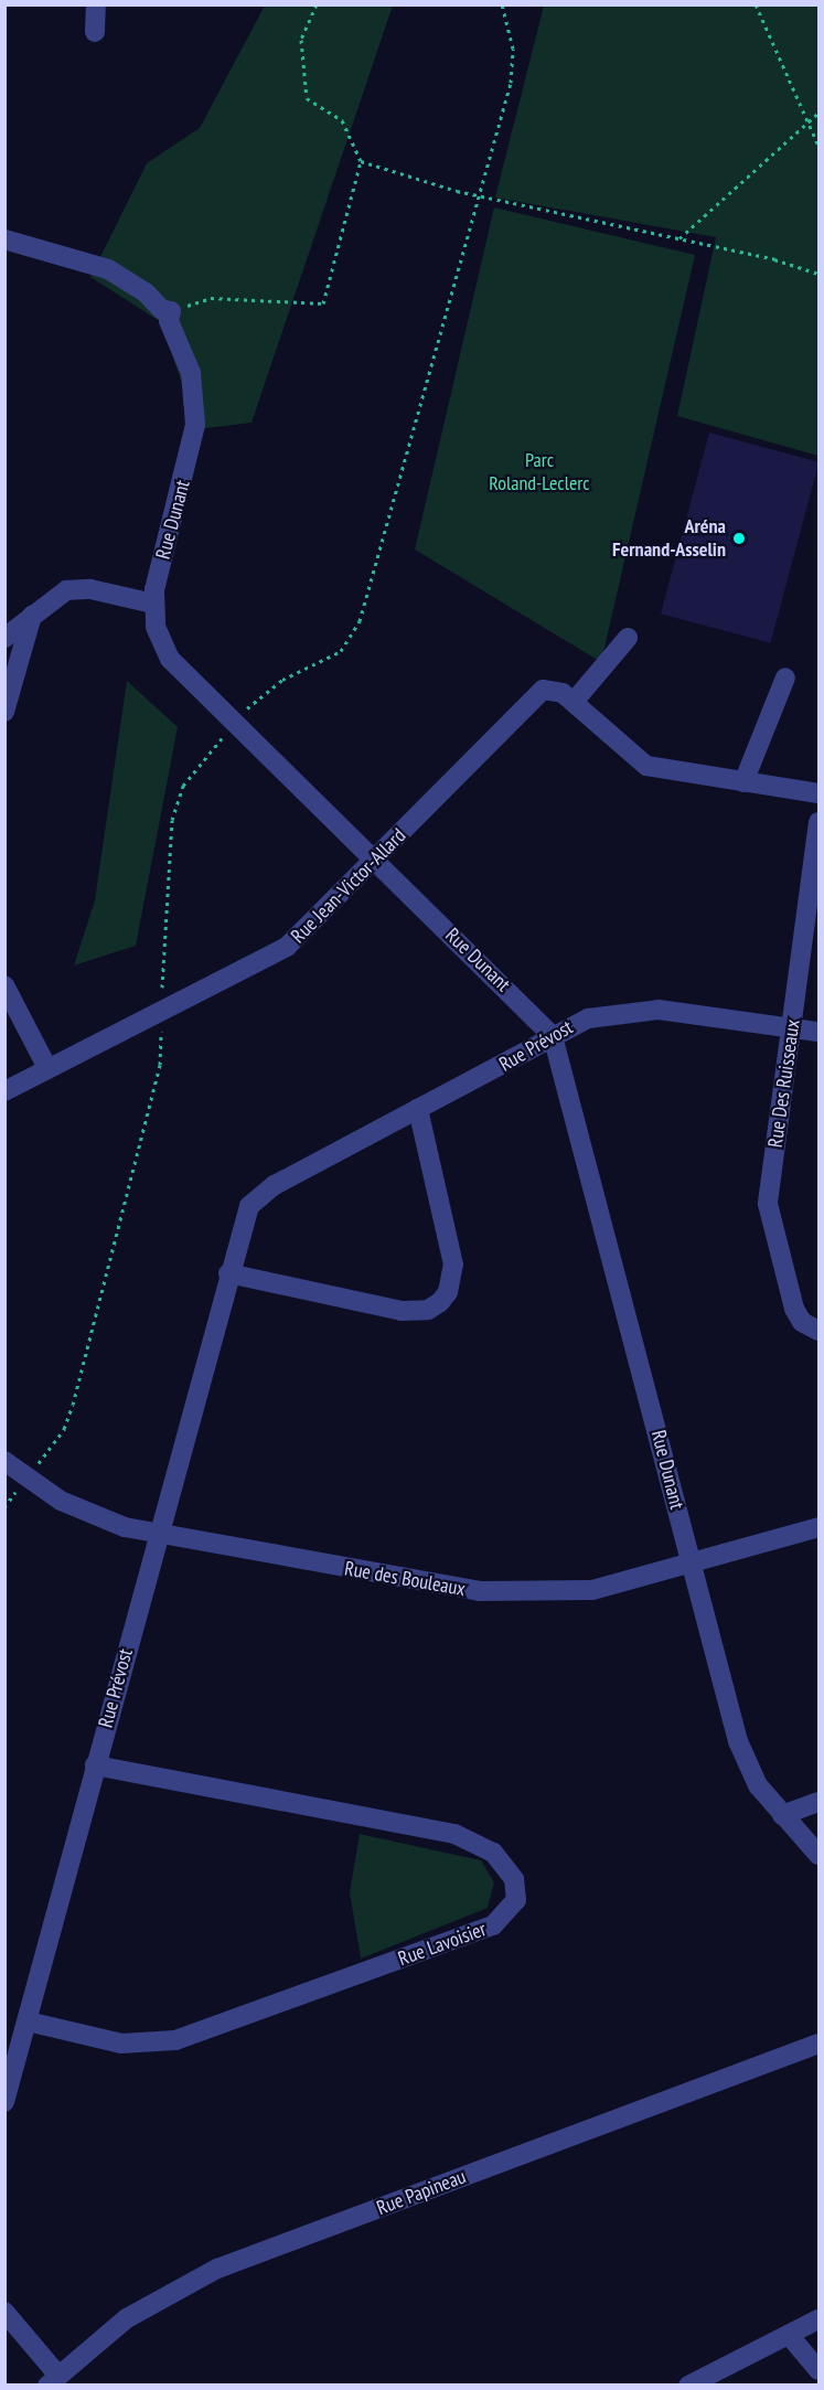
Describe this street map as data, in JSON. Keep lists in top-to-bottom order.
{
  "streets": {
    "street": [
      "Rue Dunant",
      "Rue Jean-Victor-Allard",
      "Rue Prévost",
      "Rue Des Ruisseaux",
      "Rue des Bouleaux",
      "Rue Lavoisier",
      "Rue Papineau"
    ]
  },
  "crossings": [
    ["Rue Dunant", "Rue Jean-Victor-Allard"],
    ["Rue Dunant", "Rue Prévost"],
    ["Rue Dunant", "Rue des Bouleaux"],
    ["Rue Prévost", "Rue Des Ruisseaux"],
    ["Rue Prévost", "Rue des Bouleaux"],
    ["Rue Prévost", "Rue Lavoisier"]
  ],
  "parks": ["Parc Roland-Leclerc"],
  "places": ["Aréna Fernand-Asselin"]
}
